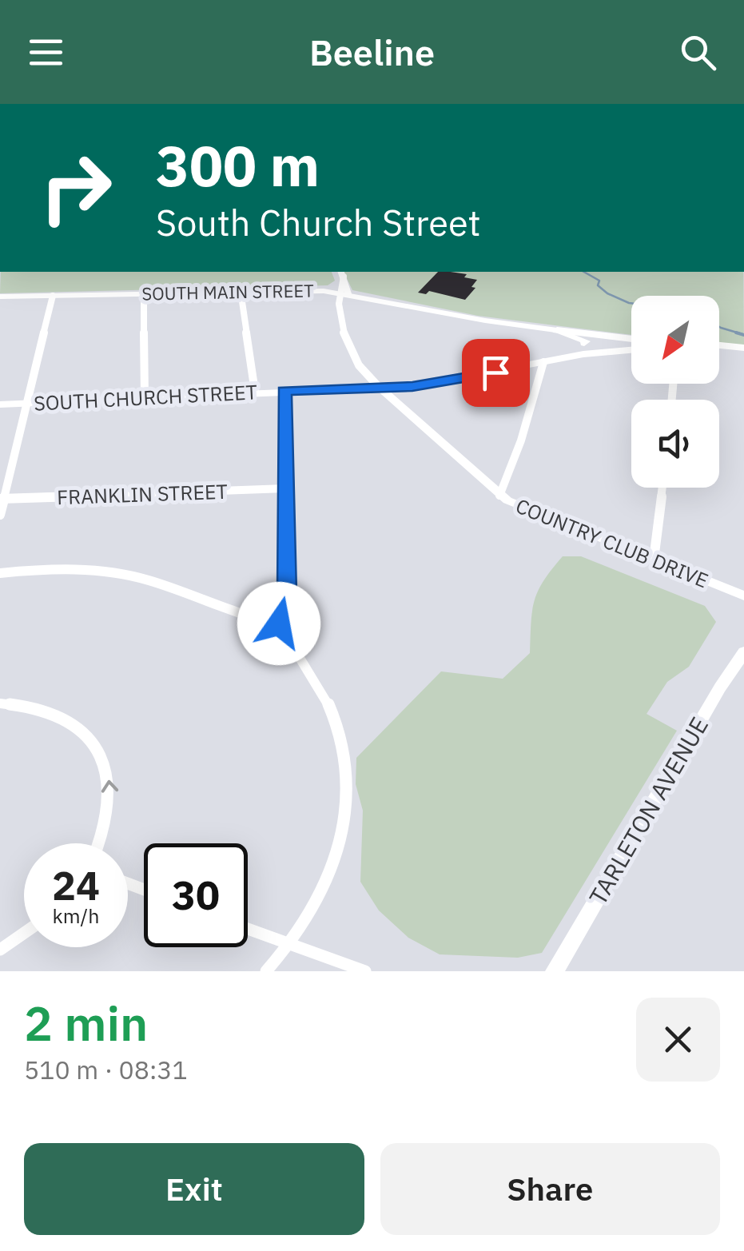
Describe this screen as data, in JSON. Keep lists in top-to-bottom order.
{
  "streets": {
    "main road": ["SOUTH CHURCH STREET"],
    "street": [
      "SOUTH MAIN STREET",
      "FRANKLIN STREET",
      "COUNTRY CLUB DRIVE",
      "TARLETON AVENUE"
    ]
  },
  "crossings": [
    ["SOUTH MAIN STREET", "SOUTH CHURCH STREET"],
    ["SOUTH CHURCH STREET", "COUNTRY CLUB DRIVE"]
  ],
  "north": "bottom left",
  "page": {
    "header": "Beeline",
    "turn": ["300 m", "South Church Street"],
    "speed": "24 km/h",
    "limit": "30",
    "heading": ["2 min", "510 m · 08:31"],
    "buttons": ["Exit", "Share"]
  }
}
